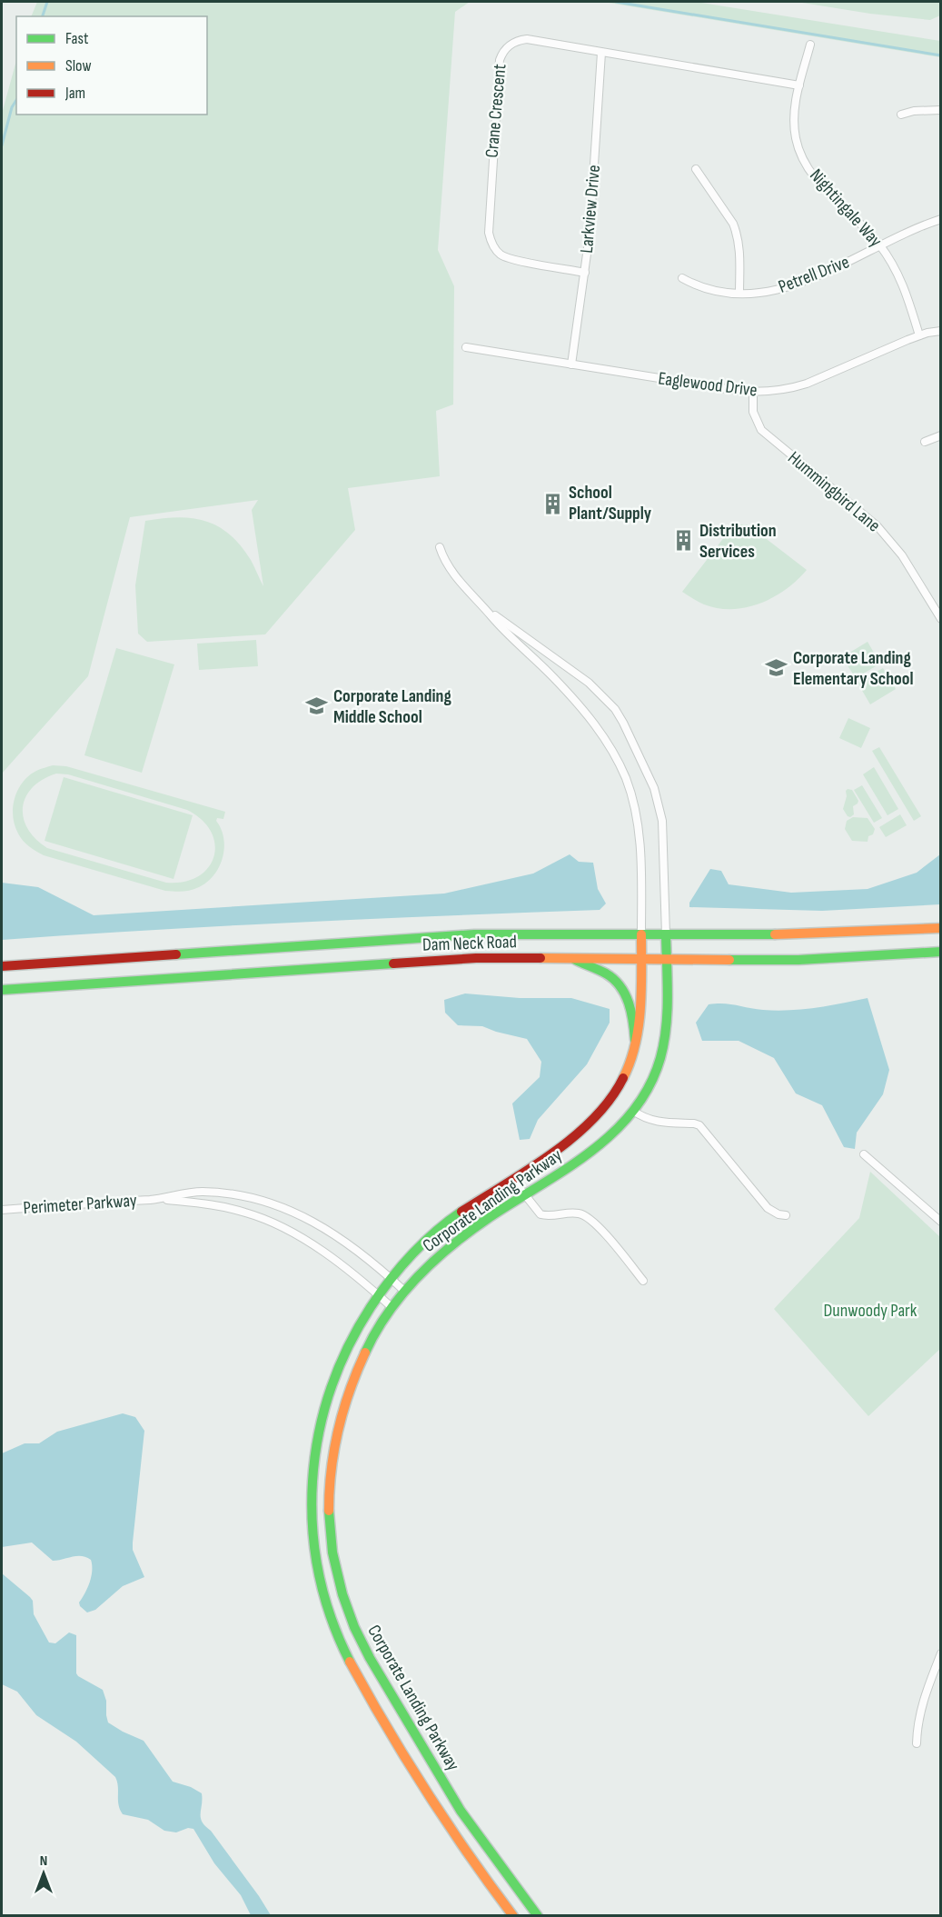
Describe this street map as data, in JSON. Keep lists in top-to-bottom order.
{
  "streets": {
    "street": [
      "Crane Crescent",
      "Nightingale Way",
      "Larkview Drive",
      "Petrell Drive",
      "Eaglewood Drive",
      "Hummingbird Lane",
      "Dam Neck Road",
      "Corporate Landing Parkway",
      "Perimeter Parkway"
    ]
  },
  "crossings": [
    ["Crane Crescent", "Nightingale Way"],
    ["Crane Crescent", "Larkview Drive"],
    ["Nightingale Way", "Petrell Drive"],
    ["Nightingale Way", "Eaglewood Drive"],
    ["Larkview Drive", "Eaglewood Drive"],
    ["Eaglewood Drive", "Hummingbird Lane"],
    ["Dam Neck Road", "Corporate Landing Parkway"],
    ["Corporate Landing Parkway", "Perimeter Parkway"]
  ],
  "parks": ["Dunwoody Park"],
  "places": {
    "building": ["School Plant/Supply", "Distribution Services"],
    "school or university": ["Corporate Landing Elementary School", "Corporate Landing Middle School"]
  },
  "legend": ["Fast", "Slow", "Jam"],
  "north": "top"
}
